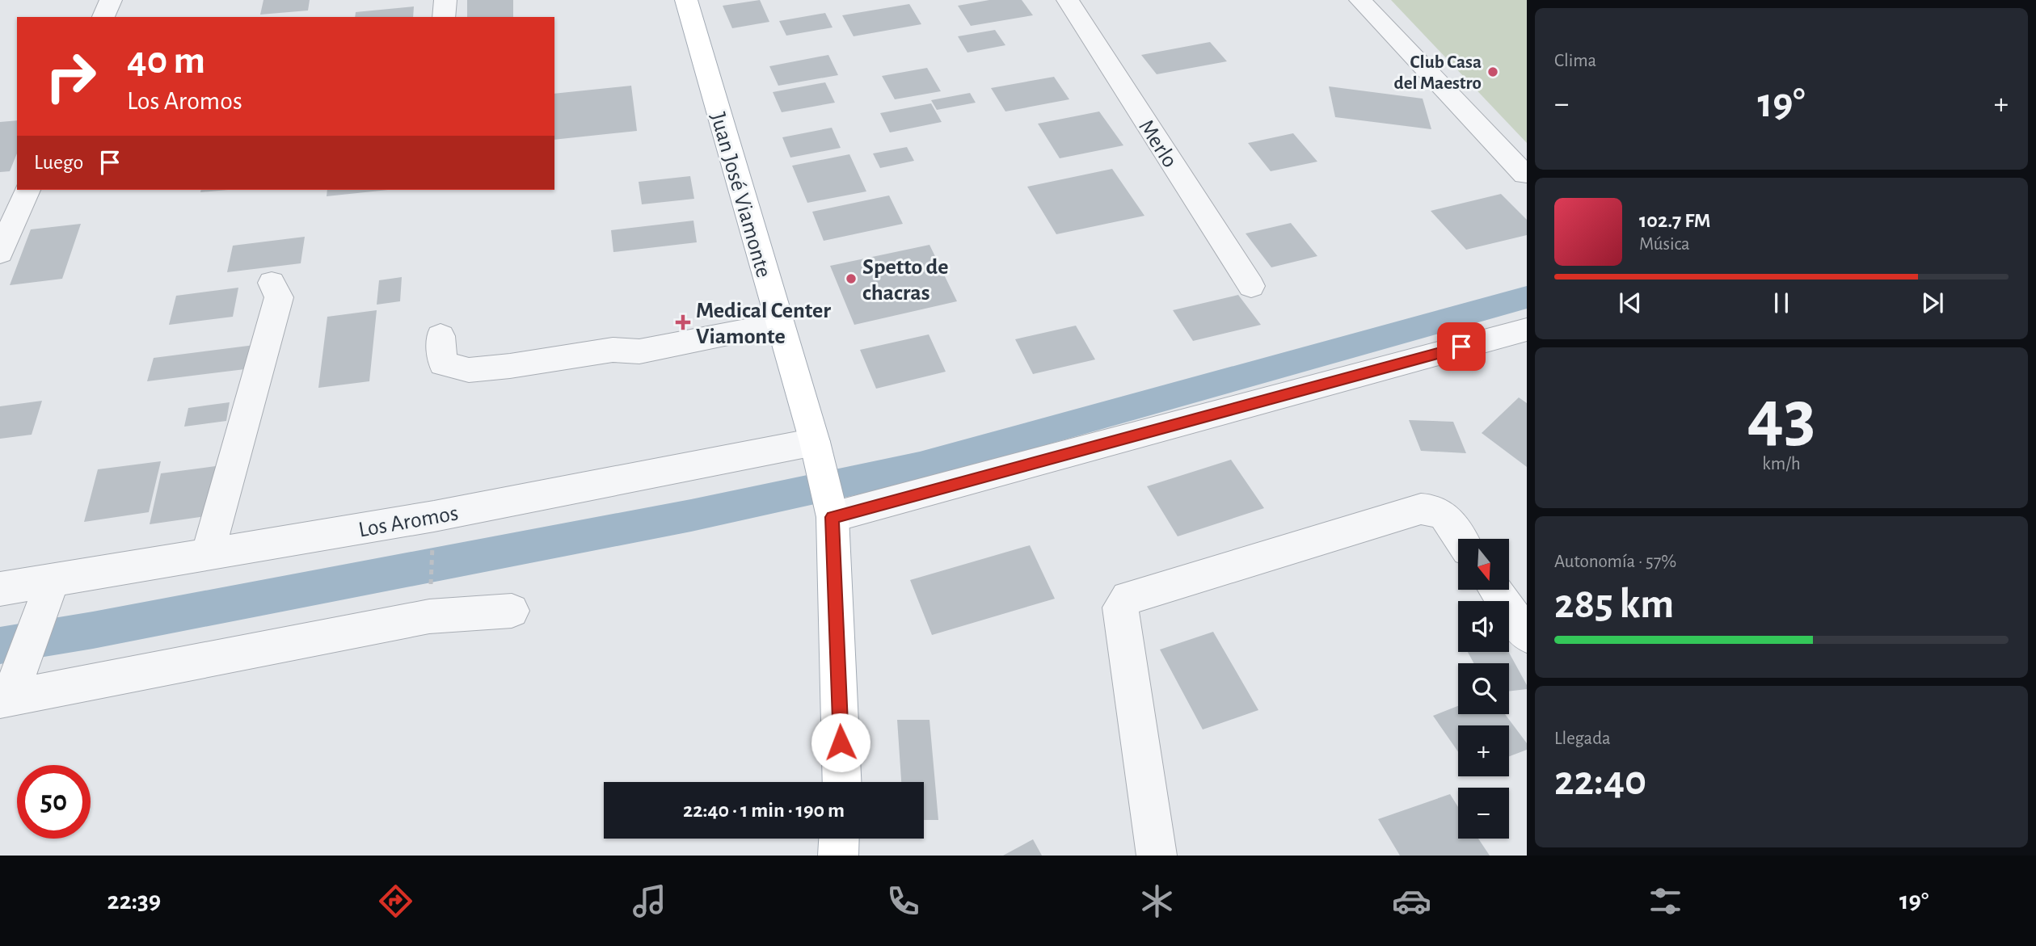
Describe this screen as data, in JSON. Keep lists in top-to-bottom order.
{
  "streets": {
    "main road": ["Juan José Viamonte"],
    "street": ["Merlo", "Los Aromos"]
  },
  "crossings": [
    ["Juan José Viamonte", "Los Aromos"]
  ],
  "places": {
    "other": ["Club Casa del Maestro", "Spetto de chacras"],
    "health": ["Medical Center Viamonte"]
  },
  "north": "bottom",
  "page": {
    "tile": [
      "Clima",
      ["43", "km/h"],
      ["Autonomía · 57%", "285 km"],
      ["Llegada", "22:40"]
    ],
    "turn": ["40 m", "Los Aromos"],
    "heat": ["−", "19°", "+"],
    "then": "Luego",
    "song": ["102.7 FM", "Música"],
    "map_buttons": ["+", "−"],
    "limit": "50",
    "trip": "22:40 · 1 min · 190 m",
    "tabs": ["22:39", "19°"]
  }
}
